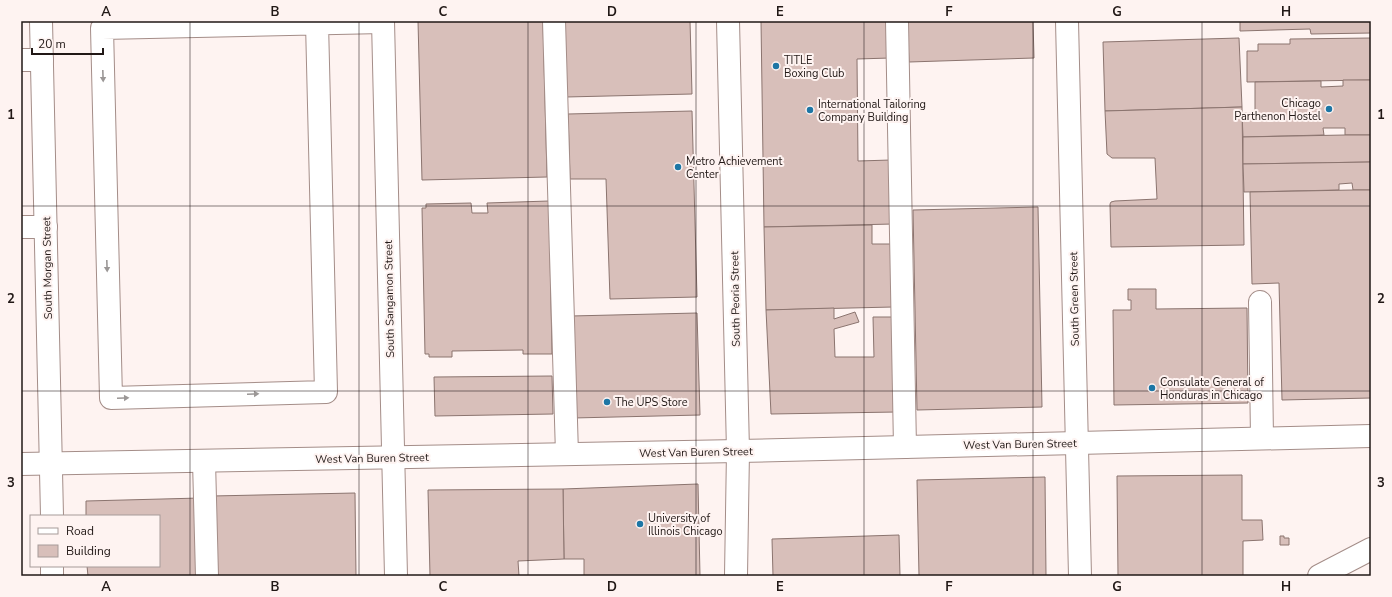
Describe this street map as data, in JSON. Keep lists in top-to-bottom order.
{
  "streets": {
    "street": [
      "South Morgan Street",
      "South Sangamon Street",
      "South Peoria Street",
      "South Green Street",
      "West Van Buren Street"
    ]
  },
  "crossings": [
    ["South Morgan Street", "West Van Buren Street"],
    ["South Sangamon Street", "West Van Buren Street"],
    ["South Peoria Street", "West Van Buren Street"],
    ["South Green Street", "West Van Buren Street"]
  ],
  "places": [
    "TITLE Boxing Club",
    "Chicago Parthenon Hostel",
    "International Tailoring Company Building",
    "Metro Achievement Center",
    "Consulate General of Honduras in Chicago",
    "The UPS Store",
    "University of Illinois Chicago"
  ],
  "legend": ["Road", "Building"],
  "scale_bar": "20 m",
  "grid": {
    "columns": [
      "A",
      "B",
      "C",
      "D",
      "E",
      "F",
      "G",
      "H"
    ],
    "rows": ["1", "2", "3"]
  }
}
